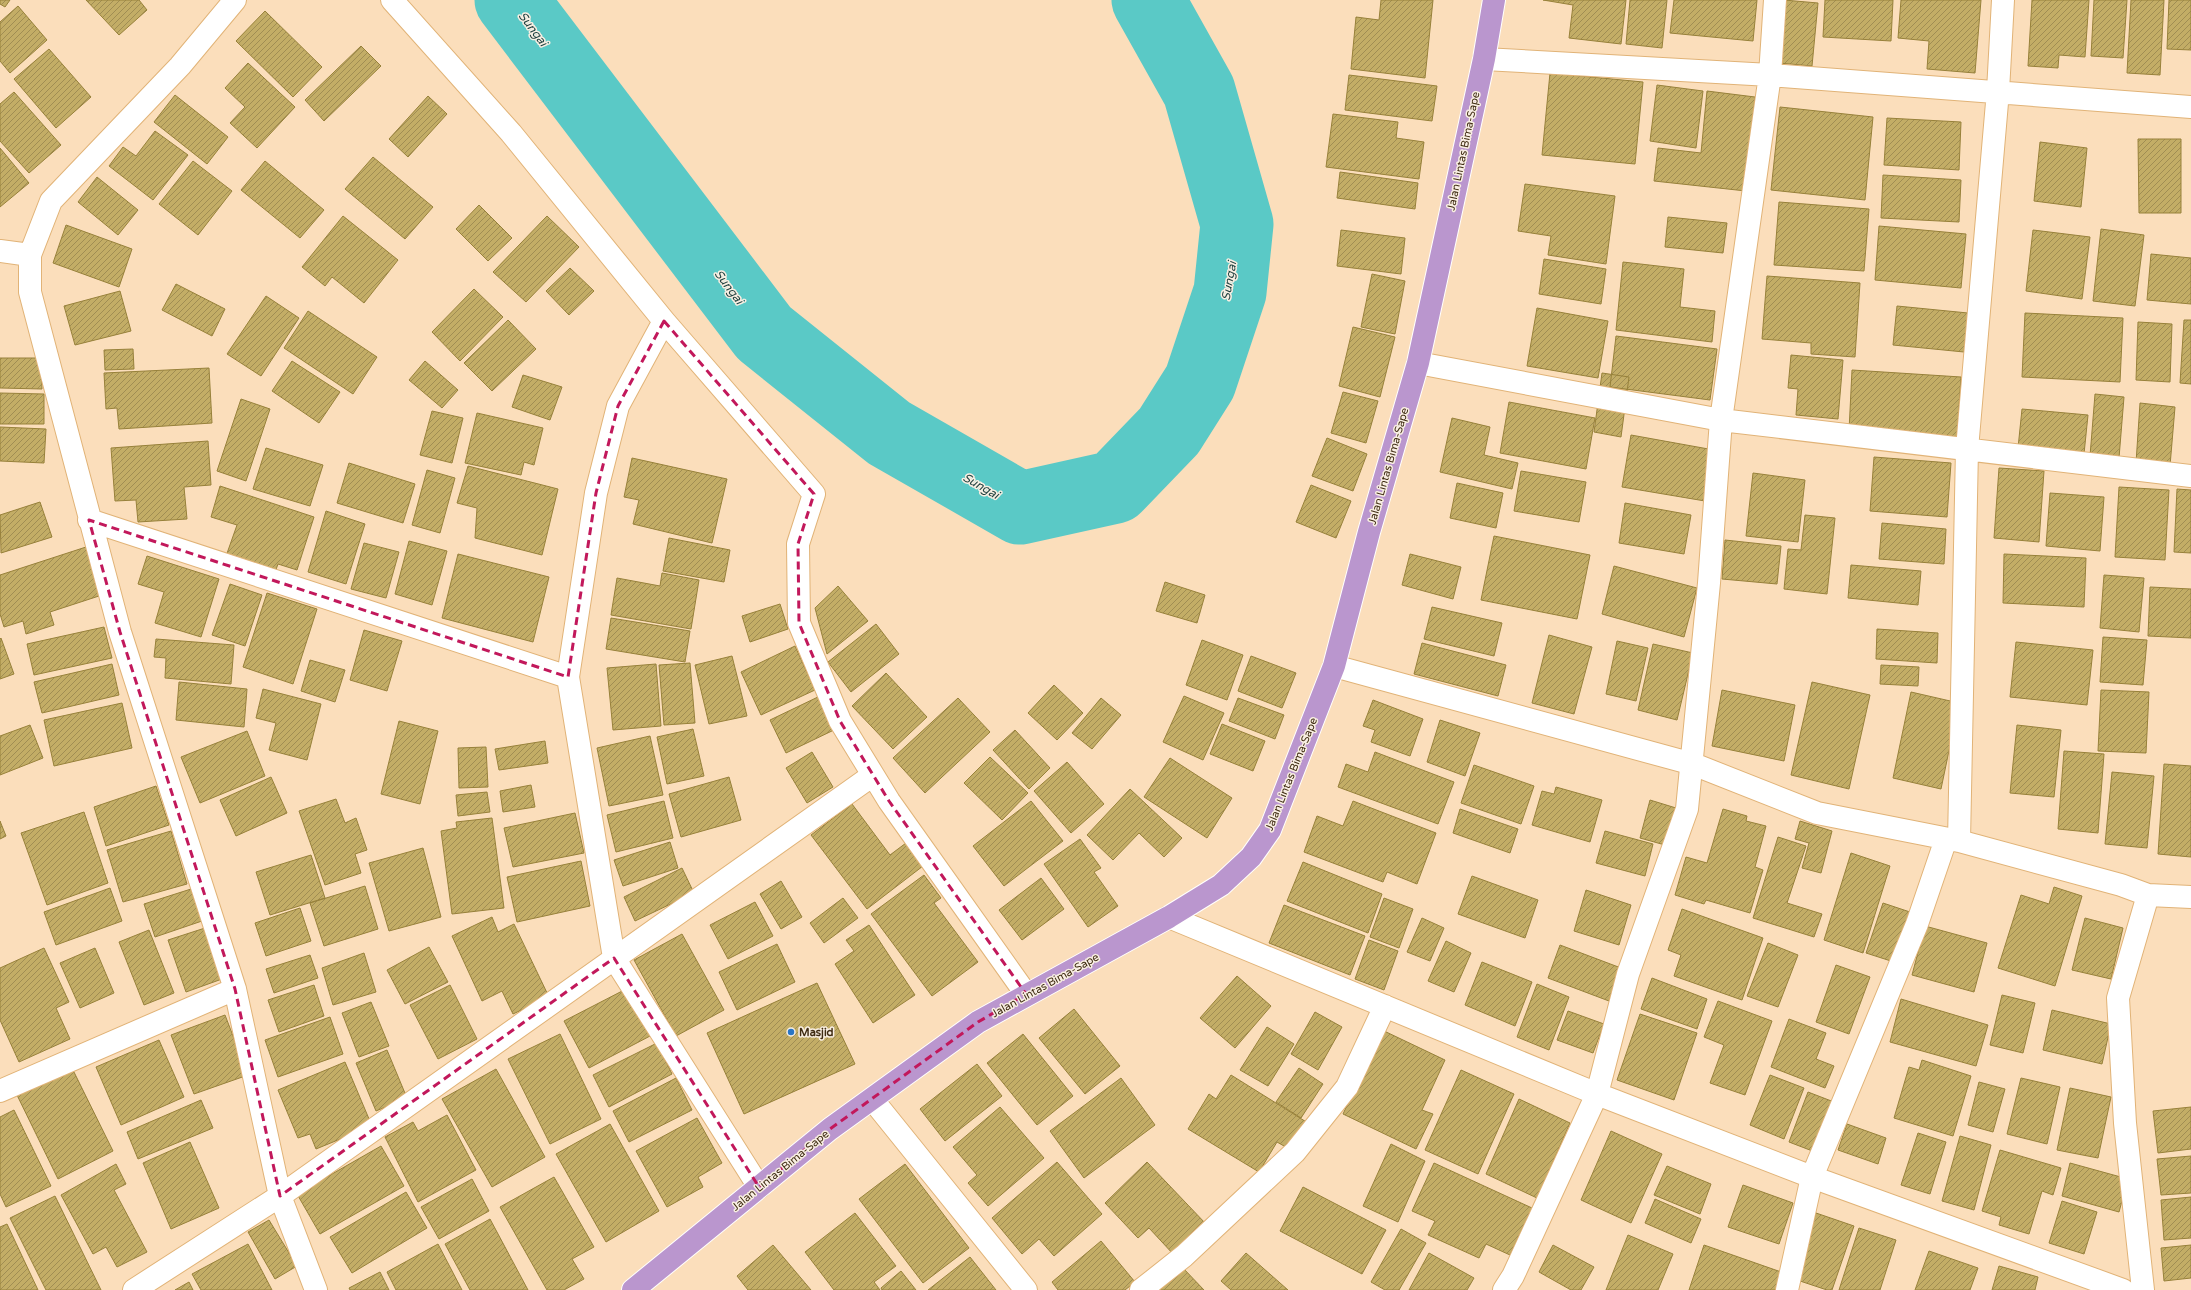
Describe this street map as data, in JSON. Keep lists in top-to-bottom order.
{
  "streets": {
    "highway": ["Jalan Lintas Bima-Sape"]
  },
  "water": ["Sungai"],
  "places": ["Masjid"]
}
